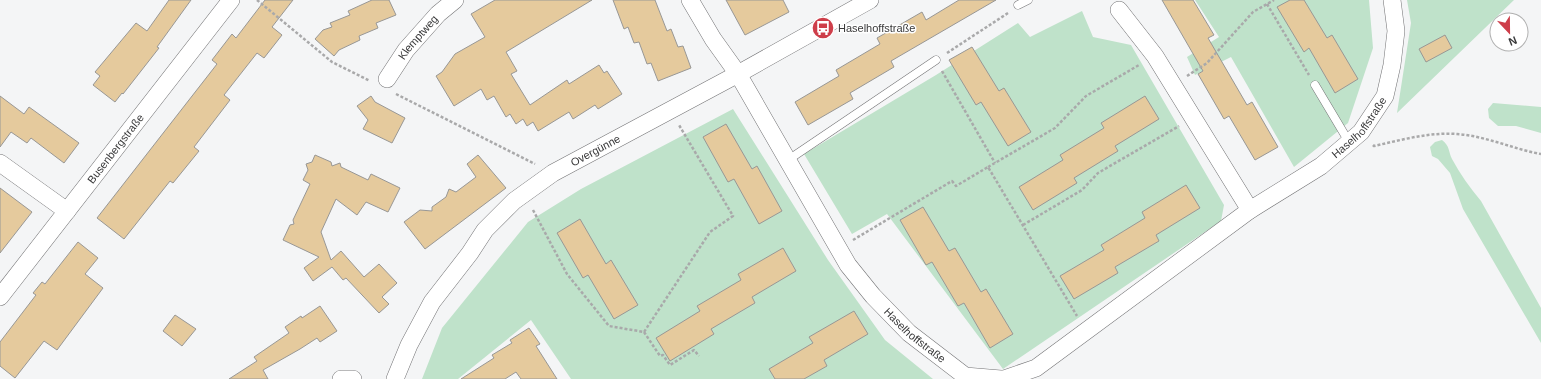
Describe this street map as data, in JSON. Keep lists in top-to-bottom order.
{
  "streets": {
    "street": [
      "Klemptweg",
      "Haselhoffstraße",
      "Busenbergstraße",
      "Overgünne"
    ]
  },
  "crossings": [
    ["Haselhoffstraße", "Overgünne"]
  ],
  "places": {
    "bus stop": ["Haselhoffstraße"]
  },
  "north": "bottom"
}
